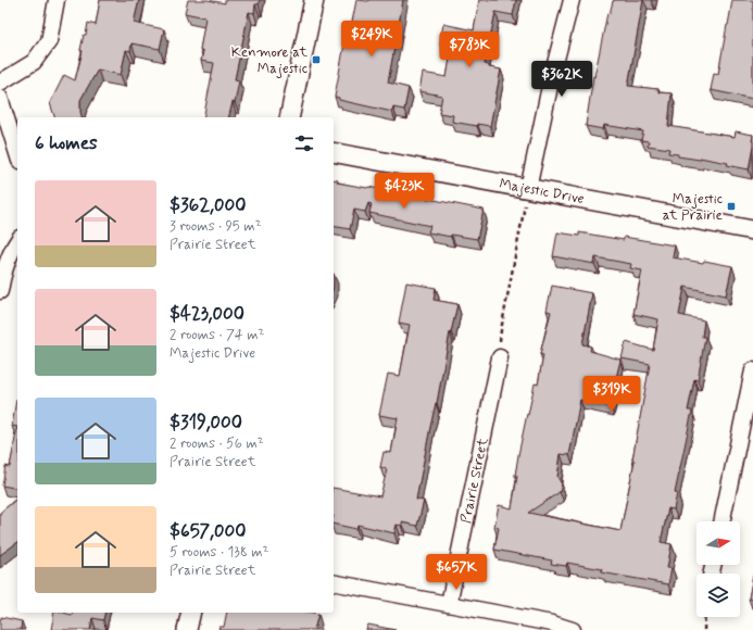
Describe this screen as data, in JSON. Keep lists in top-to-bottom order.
{
  "streets": {
    "street": ["Majestic Drive", "Prairie Street"]
  },
  "places": {
    "transit": ["Kenmore at Majestic", "Majestic at Prairie"]
  },
  "north": "right",
  "page": {
    "price": [
      "$249K",
      "$783K",
      "$362K",
      "$423K",
      "$319K",
      "$657K"
    ],
    "heading": "6 homes",
    "list": [
      {
        "name": "$362,000",
        "note": "3 rooms · 95 m² · Prairie Street"
      },
      {
        "name": "$423,000",
        "note": "2 rooms · 74 m² · Majestic Drive"
      },
      {
        "name": "$319,000",
        "note": "2 rooms · 56 m² · Prairie Street"
      },
      {
        "name": "$657,000",
        "note": "5 rooms · 138 m² · Prairie Street"
      }
    ]
  }
}
